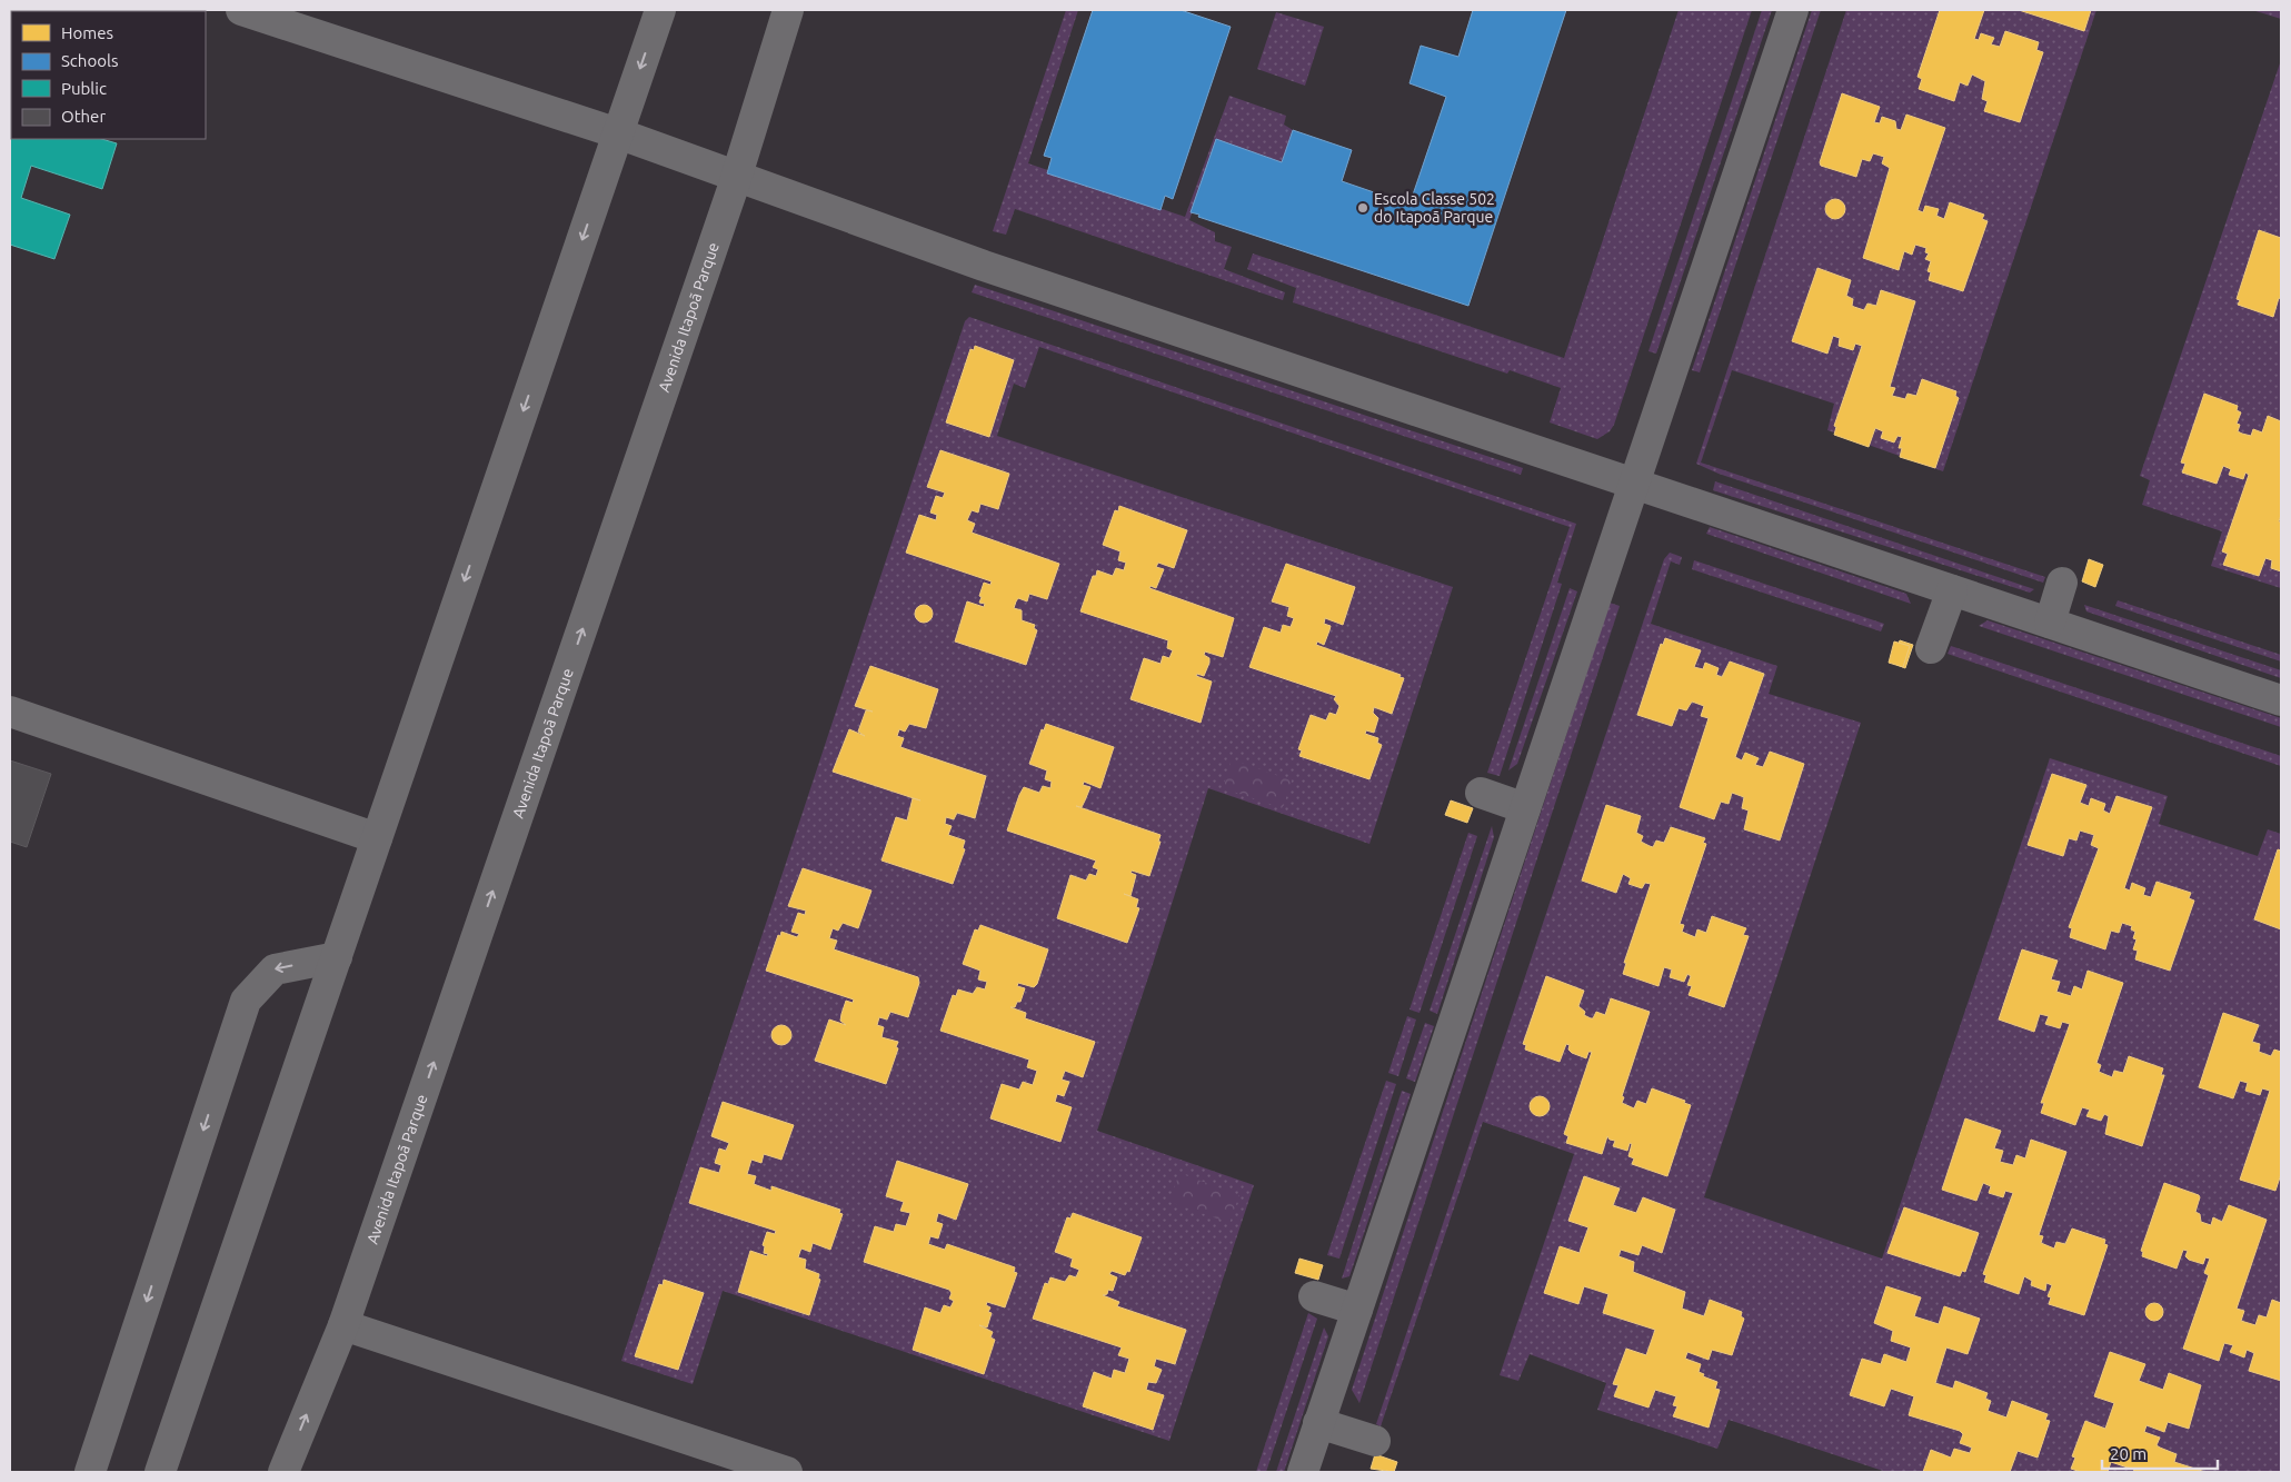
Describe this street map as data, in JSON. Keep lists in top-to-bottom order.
{
  "streets": {
    "street": ["Avenida Itapoã Parque"]
  },
  "places": ["Escola Classe 502 do Itapoã Parque"],
  "legend": [
    "Homes",
    "Schools",
    "Public",
    "Other"
  ],
  "scale_bar": "20 m"
}
